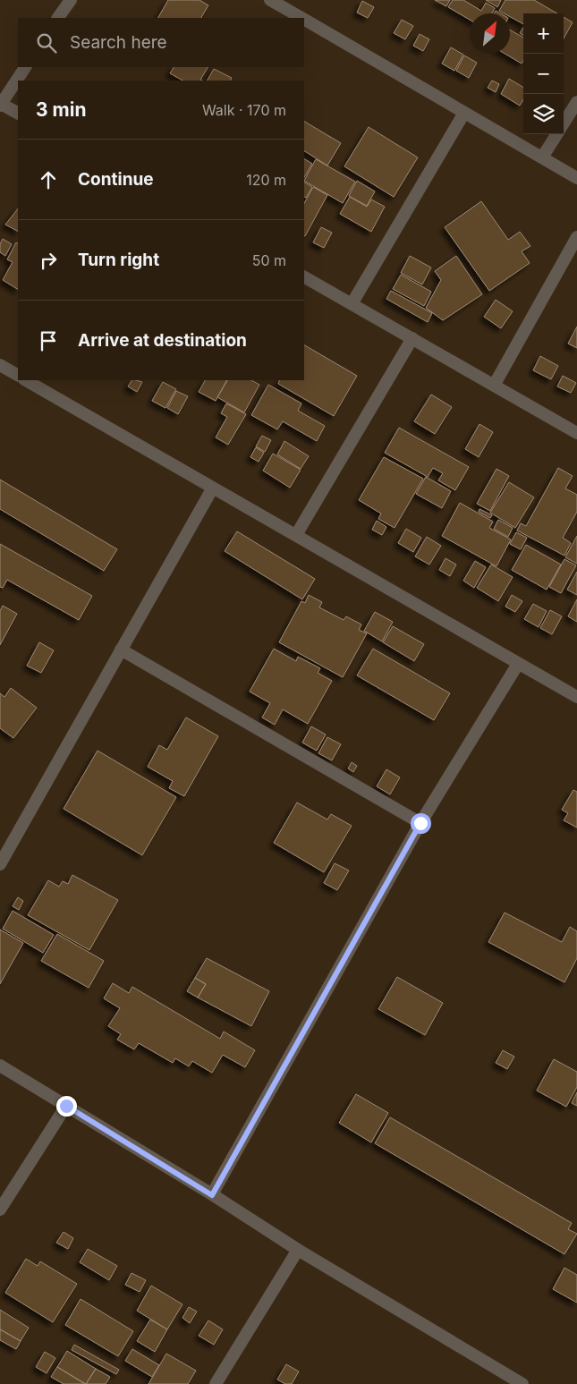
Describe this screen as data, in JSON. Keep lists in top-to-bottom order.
{
  "north": "top right",
  "page": {
    "map_buttons": ["+", "−"],
    "search": "Search here",
    "heading": ["3 min", "Walk · 170 m"],
    "list": [
      ["Continue", "120 m"],
      ["Turn right", "50 m"],
      "Arrive at destination"
    ]
  }
}
